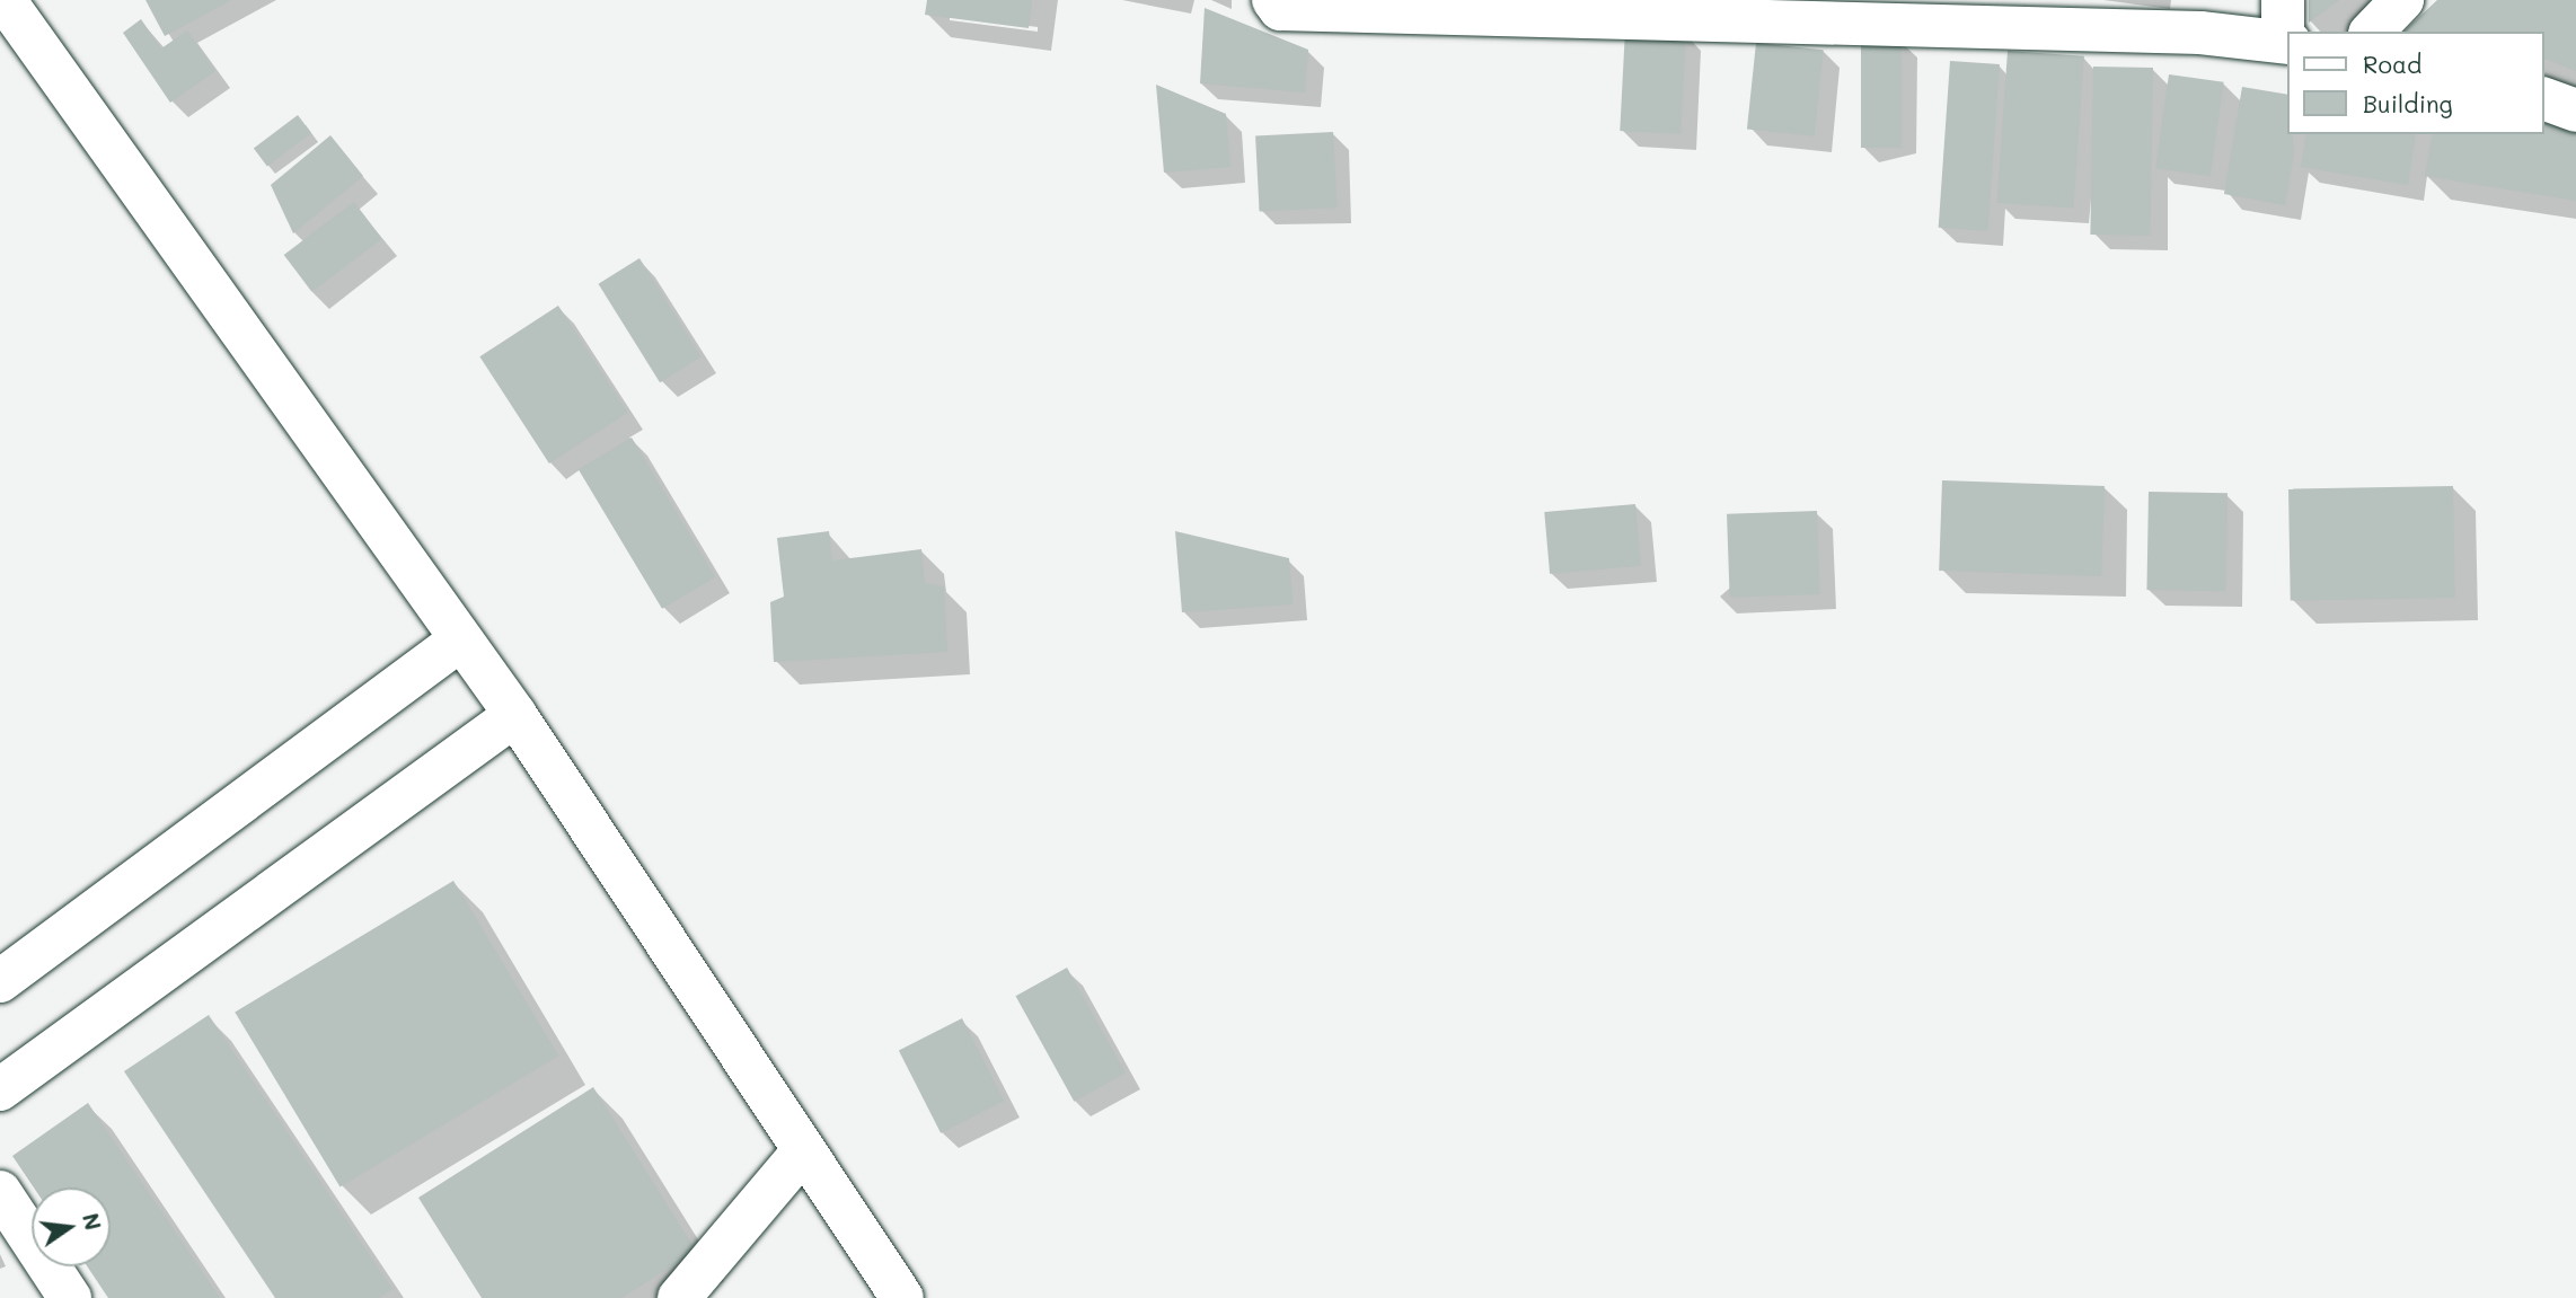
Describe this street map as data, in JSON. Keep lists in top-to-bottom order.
{
  "legend": ["Road", "Building"],
  "north": "right"
}
